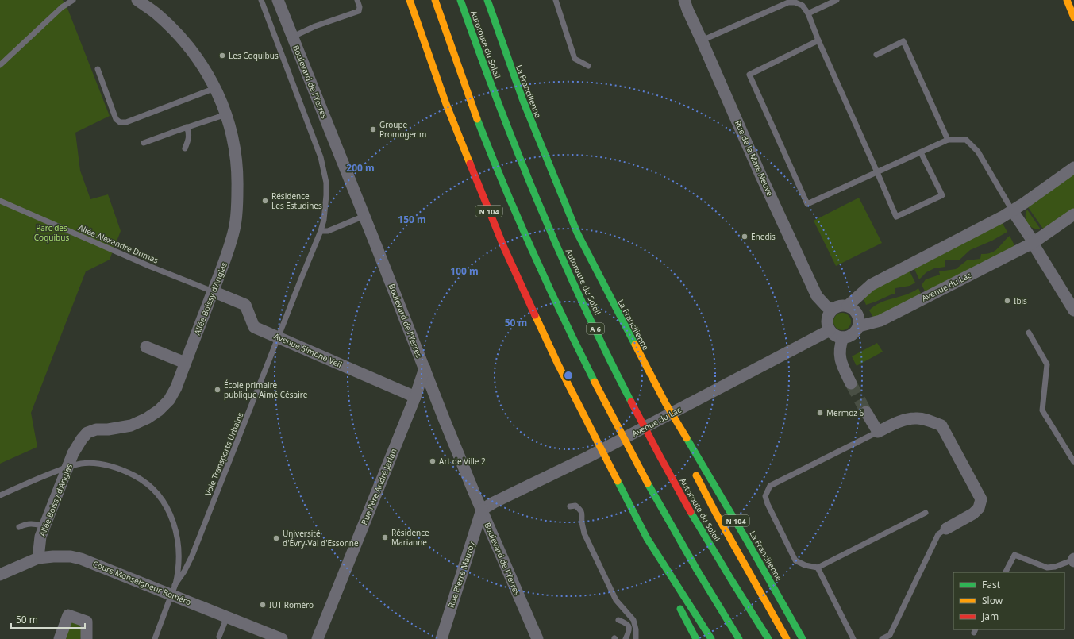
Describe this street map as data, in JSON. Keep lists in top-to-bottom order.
{
  "streets": {
    "main road": [
      "Autoroute du Soleil",
      "La Francilienne",
      "N 104",
      "A 6"
    ],
    "street": [
      "Boulevard de l'Yerres",
      "Rue de la Mare Neuve",
      "Avenue du Lac",
      "Allée Boissy d'Anglas",
      "Avenue Simone Veil",
      "Rue Père André Jarlan",
      "Rue Pierre Mauroy",
      "Cours Monseigneur Roméro"
    ],
    "lane": ["Allée Alexandre Dumas", "Voie Transports Urbains"]
  },
  "crossings": [
    ["Boulevard de l'Yerres", "Avenue du Lac"],
    ["Boulevard de l'Yerres", "Rue Père André Jarlan"],
    ["Boulevard de l'Yerres", "Rue Pierre Mauroy"],
    ["Rue de la Mare Neuve", "Avenue du Lac"],
    ["Allée Alexandre Dumas", "Allée Boissy d'Anglas"],
    ["Allée Alexandre Dumas", "Avenue Simone Veil"],
    ["Avenue du Lac", "Rue Pierre Mauroy"],
    ["Allée Boissy d'Anglas", "Avenue Simone Veil"],
    ["Allée Boissy d'Anglas", "Cours Monseigneur Roméro"],
    ["Avenue Simone Veil", "Voie Transports Urbains"],
    ["Avenue Simone Veil", "Rue Père André Jarlan"],
    ["Voie Transports Urbains", "Cours Monseigneur Roméro"]
  ],
  "parks": ["Parc des Coquibus"],
  "places": [
    "Les Coquibus",
    "Groupe Promogerim",
    "Résidence Les Estudines",
    "Enedis",
    "Ibis",
    "École primaire publique Aimé Césaire",
    "Mermoz 6",
    "Art de Ville 2",
    "Résidence Marianne",
    "Université d'Évry-Val d'Essonne",
    "IUT Roméro"
  ],
  "legend": ["Fast", "Slow", "Jam"],
  "scale_bar": "50 m",
  "rings": [
    "200 m",
    "150 m",
    "100 m",
    "50 m"
  ]
}
